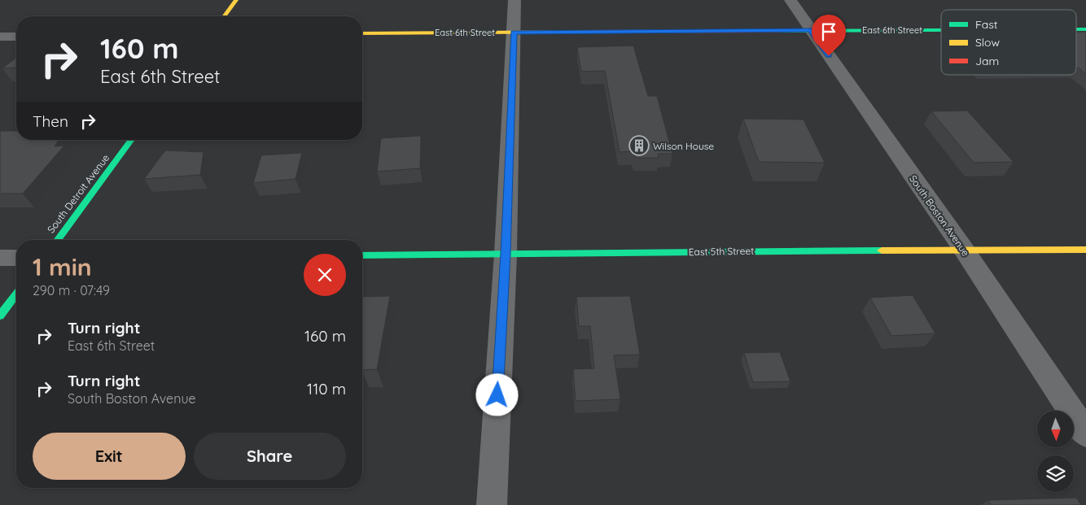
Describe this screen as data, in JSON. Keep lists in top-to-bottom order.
{
  "streets": {
    "street": [
      "East 6th Street",
      "South Detroit Avenue",
      "South Boston Avenue",
      "East 5th Street"
    ]
  },
  "crossings": [
    ["East 6th Street", "South Boston Avenue"],
    ["South Boston Avenue", "East 5th Street"]
  ],
  "places": {
    "building": ["Wilson House"]
  },
  "legend": ["Fast", "Slow", "Jam"],
  "north": "bottom",
  "page": {
    "turn": ["160 m", "East 6th Street"],
    "then": "Then",
    "heading": ["1 min", "290 m · 07:49"],
    "list": [
      {
        "name": "Turn right",
        "note": "East 6th Street",
        "value": "160 m"
      },
      {
        "name": "Turn right",
        "note": "South Boston Avenue",
        "value": "110 m"
      }
    ],
    "buttons": ["Exit", "Share"]
  }
}
